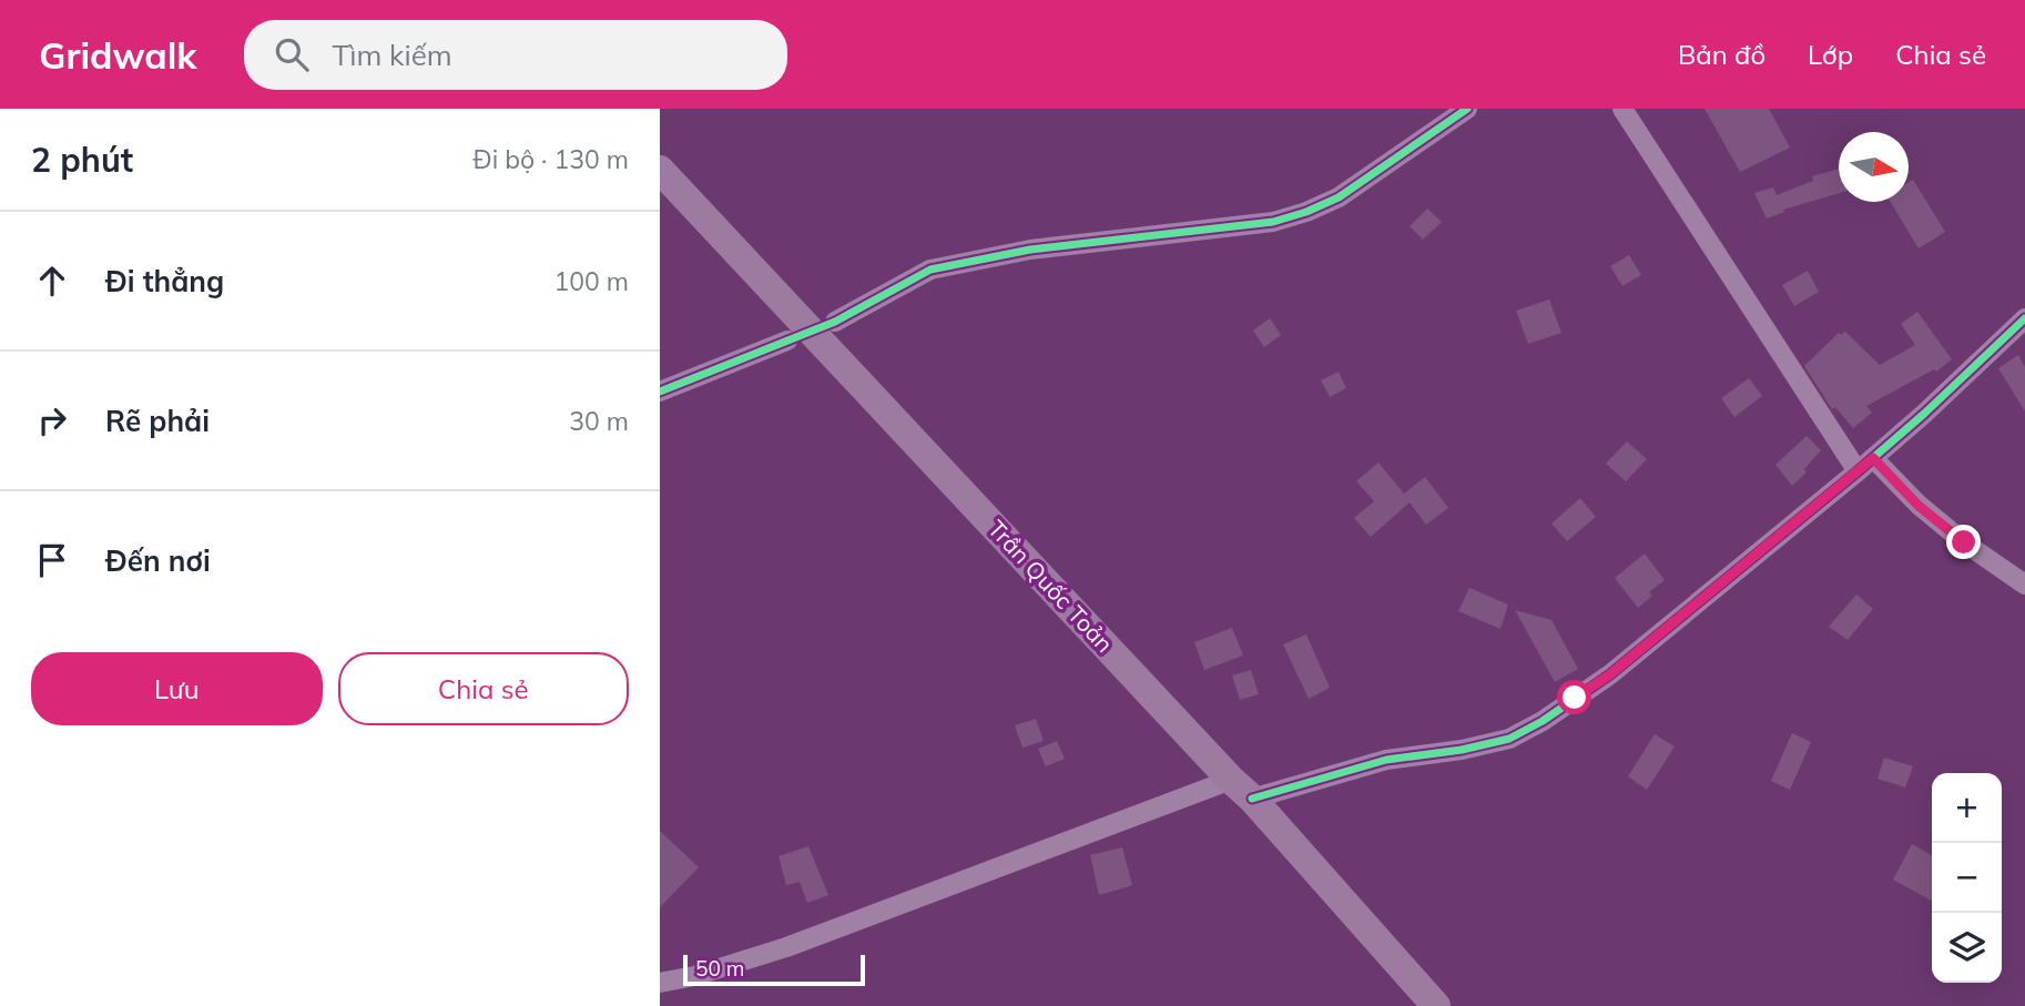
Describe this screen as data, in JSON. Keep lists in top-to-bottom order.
{
  "streets": {
    "main road": ["Trần Quốc Toản"]
  },
  "scale_bar": "50 m",
  "north": "right",
  "page": {
    "header": "Gridwalk",
    "search": "Tìm kiếm",
    "nav": ["Bản đồ", "Lớp", "Chia sẻ"],
    "heading": ["2 phút", "Đi bộ · 130 m"],
    "list": [
      ["Đi thẳng", "100 m"],
      ["Rẽ phải", "30 m"],
      "Đến nơi"
    ],
    "buttons": ["Lưu", "Chia sẻ"],
    "map_buttons": ["+", "−"],
    "scale": "50 m"
  }
}
